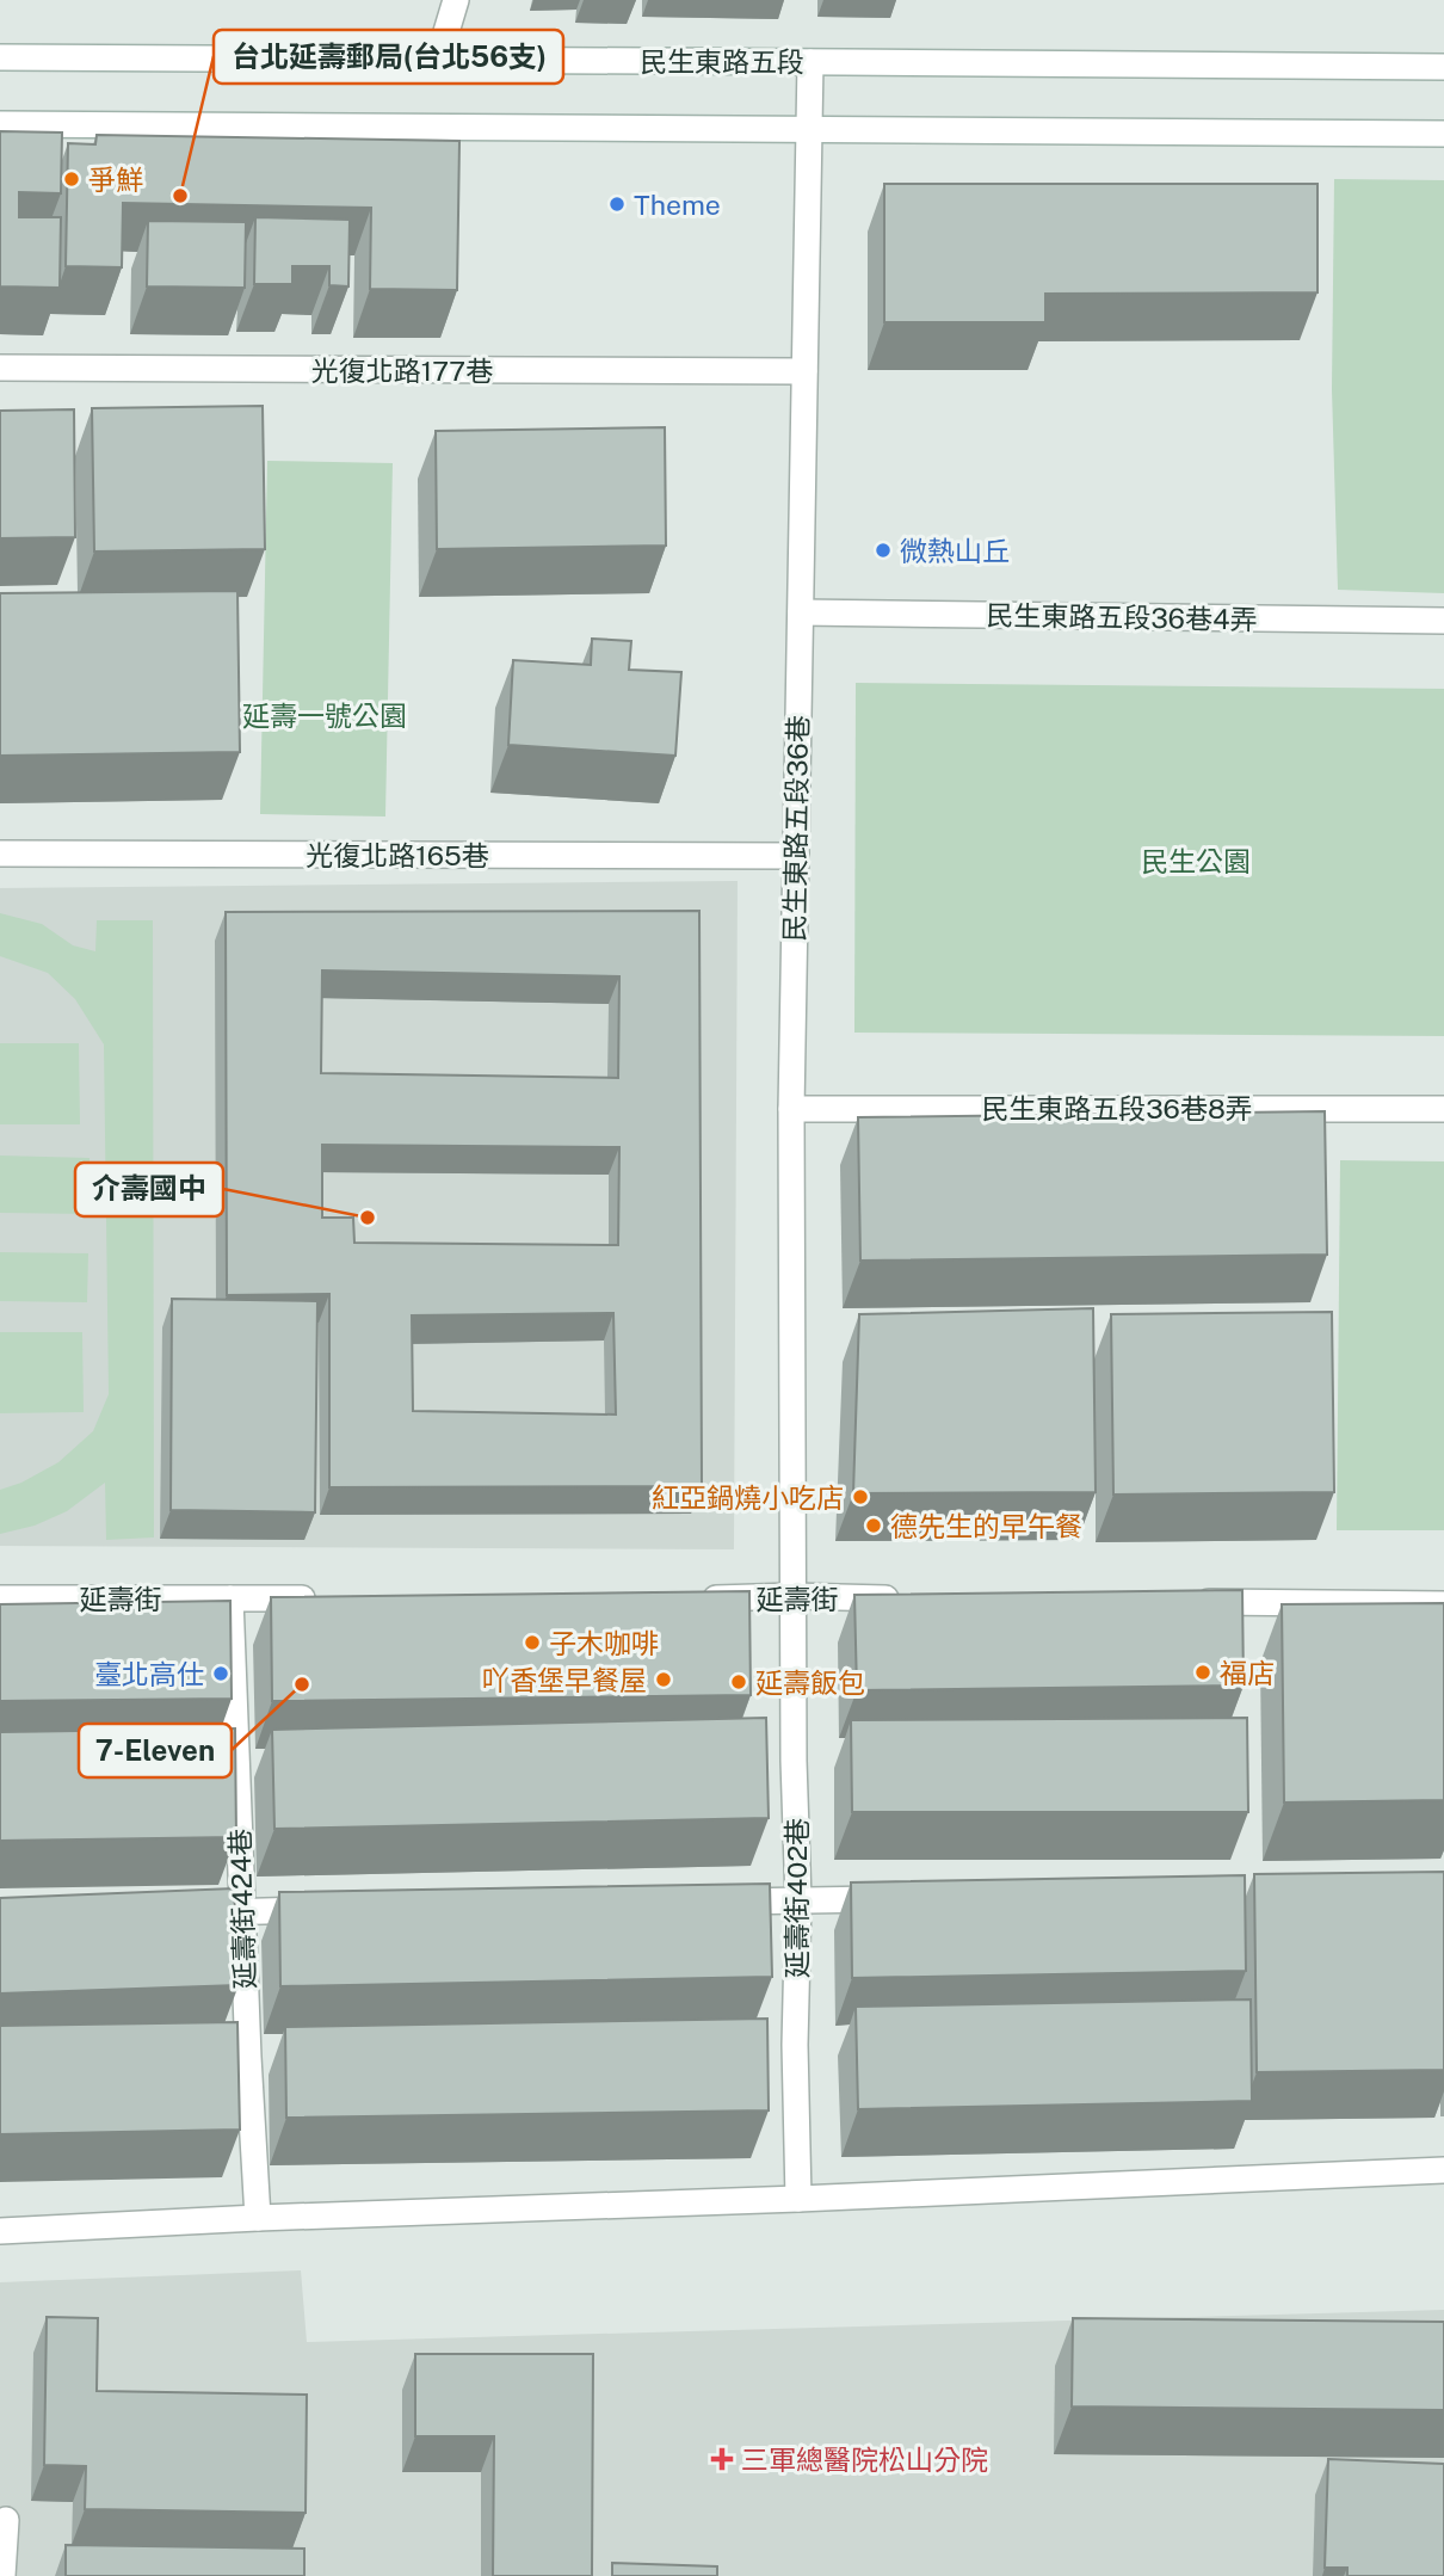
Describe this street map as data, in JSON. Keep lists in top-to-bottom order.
{
  "streets": {
    "street": [
      "民生東路五段",
      "光復北路177巷",
      "民生東路五段36巷4弄",
      "民生東路五段36巷",
      "光復北路165巷",
      "民生東路五段36巷8弄",
      "延壽街",
      "延壽街402巷",
      "延壽街424巷"
    ]
  },
  "crossings": [
    ["民生東路五段", "民生東路五段36巷"],
    ["光復北路177巷", "民生東路五段36巷"],
    ["民生東路五段36巷4弄", "民生東路五段36巷"],
    ["民生東路五段36巷", "光復北路165巷"],
    ["民生東路五段36巷", "民生東路五段36巷8弄"],
    ["民生東路五段36巷", "延壽街"],
    ["民生東路五段36巷", "延壽街402巷"],
    ["延壽街", "延壽街402巷"],
    ["延壽街", "延壽街424巷"]
  ],
  "parks": ["延壽一號公園", "民生公園"],
  "places": {
    "other": [
      "爭鮮",
      "台北延壽郵局(台北56支)",
      "Theme",
      "微熱山丘",
      "介壽國中",
      "紅亞鍋燒小吃店",
      "德先生的早午餐",
      "子木咖啡",
      "福店",
      "臺北高仕",
      "吖香堡早餐屋",
      "延壽飯包",
      "7-Eleven"
    ],
    "health": ["三軍總醫院松山分院"]
  }
}
